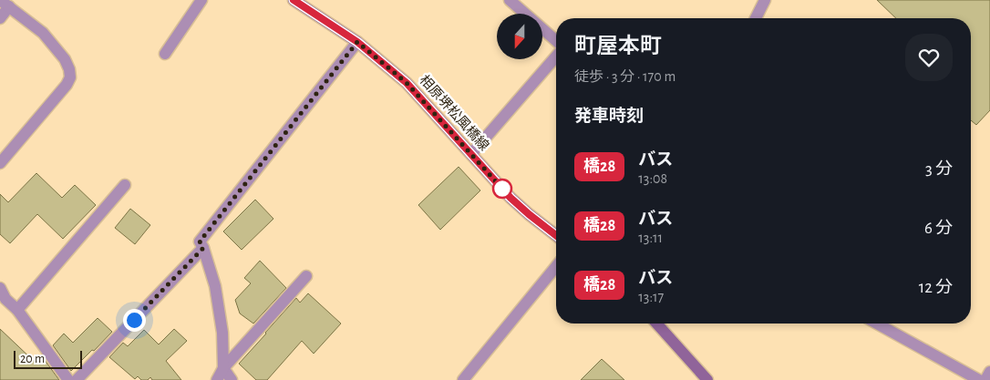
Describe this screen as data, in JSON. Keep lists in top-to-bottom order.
{
  "streets": {
    "street": ["相原堺松風橋線"]
  },
  "lines": ["bus line 橋28"],
  "scale_bar": "20 m",
  "north": "bottom",
  "page": {
    "heading": [
      ["町屋本町", "徒歩 · 3 分 · 170 m"],
      "発車時刻"
    ],
    "list": [
      {
        "mark": "橋28",
        "name": "バス",
        "note": "13:08",
        "value": "3 分"
      },
      {
        "mark": "橋28",
        "name": "バス",
        "note": "13:11",
        "value": "6 分"
      },
      {
        "mark": "橋28",
        "name": "バス",
        "note": "13:17",
        "value": "12 分"
      }
    ],
    "scale": "20 m"
  }
}
